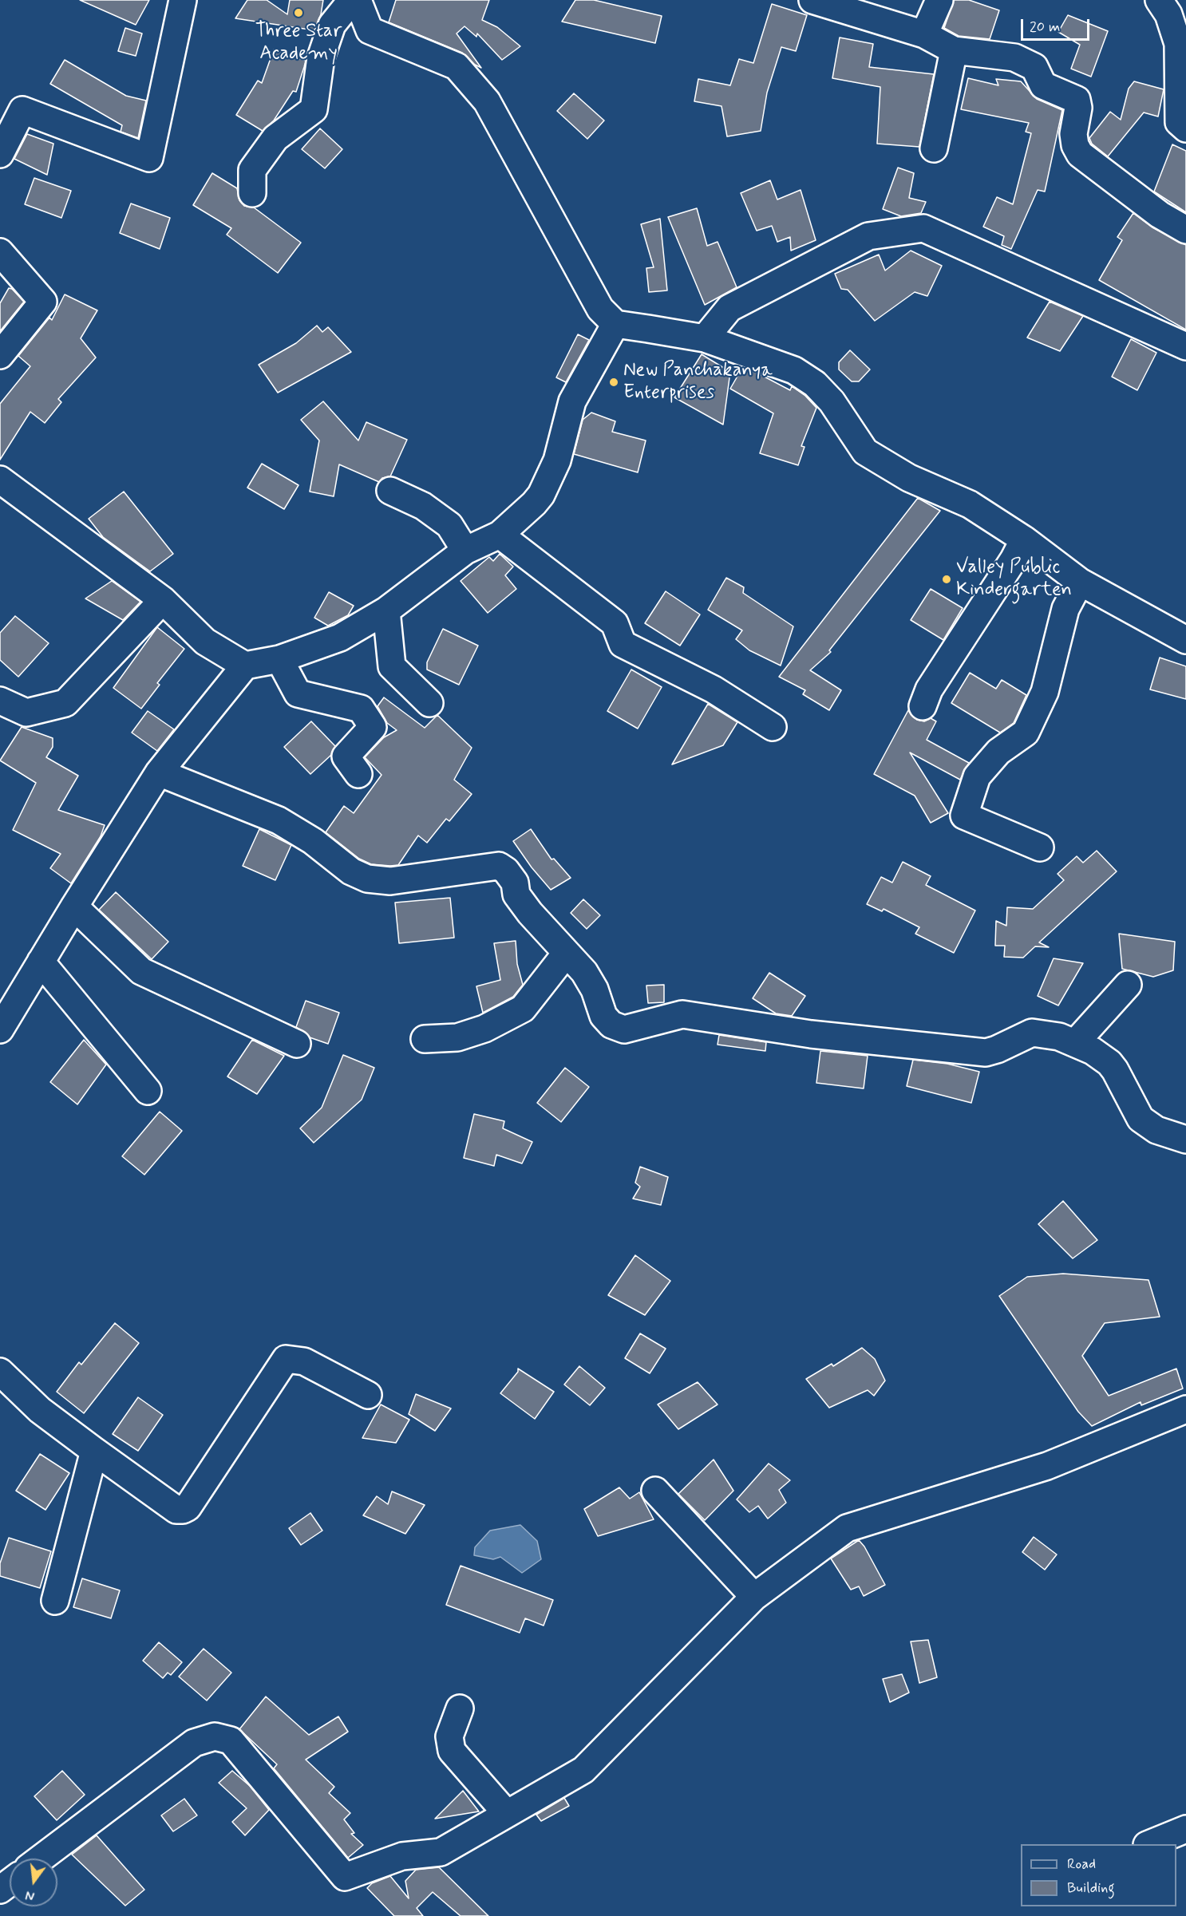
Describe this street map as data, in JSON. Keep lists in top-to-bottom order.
{
  "places": ["Three Star Academy", "New Panchakanya Enterprises", "Valley Public Kindergarten"],
  "legend": ["Road", "Building"],
  "scale_bar": "20 m",
  "north": "bottom"
}
